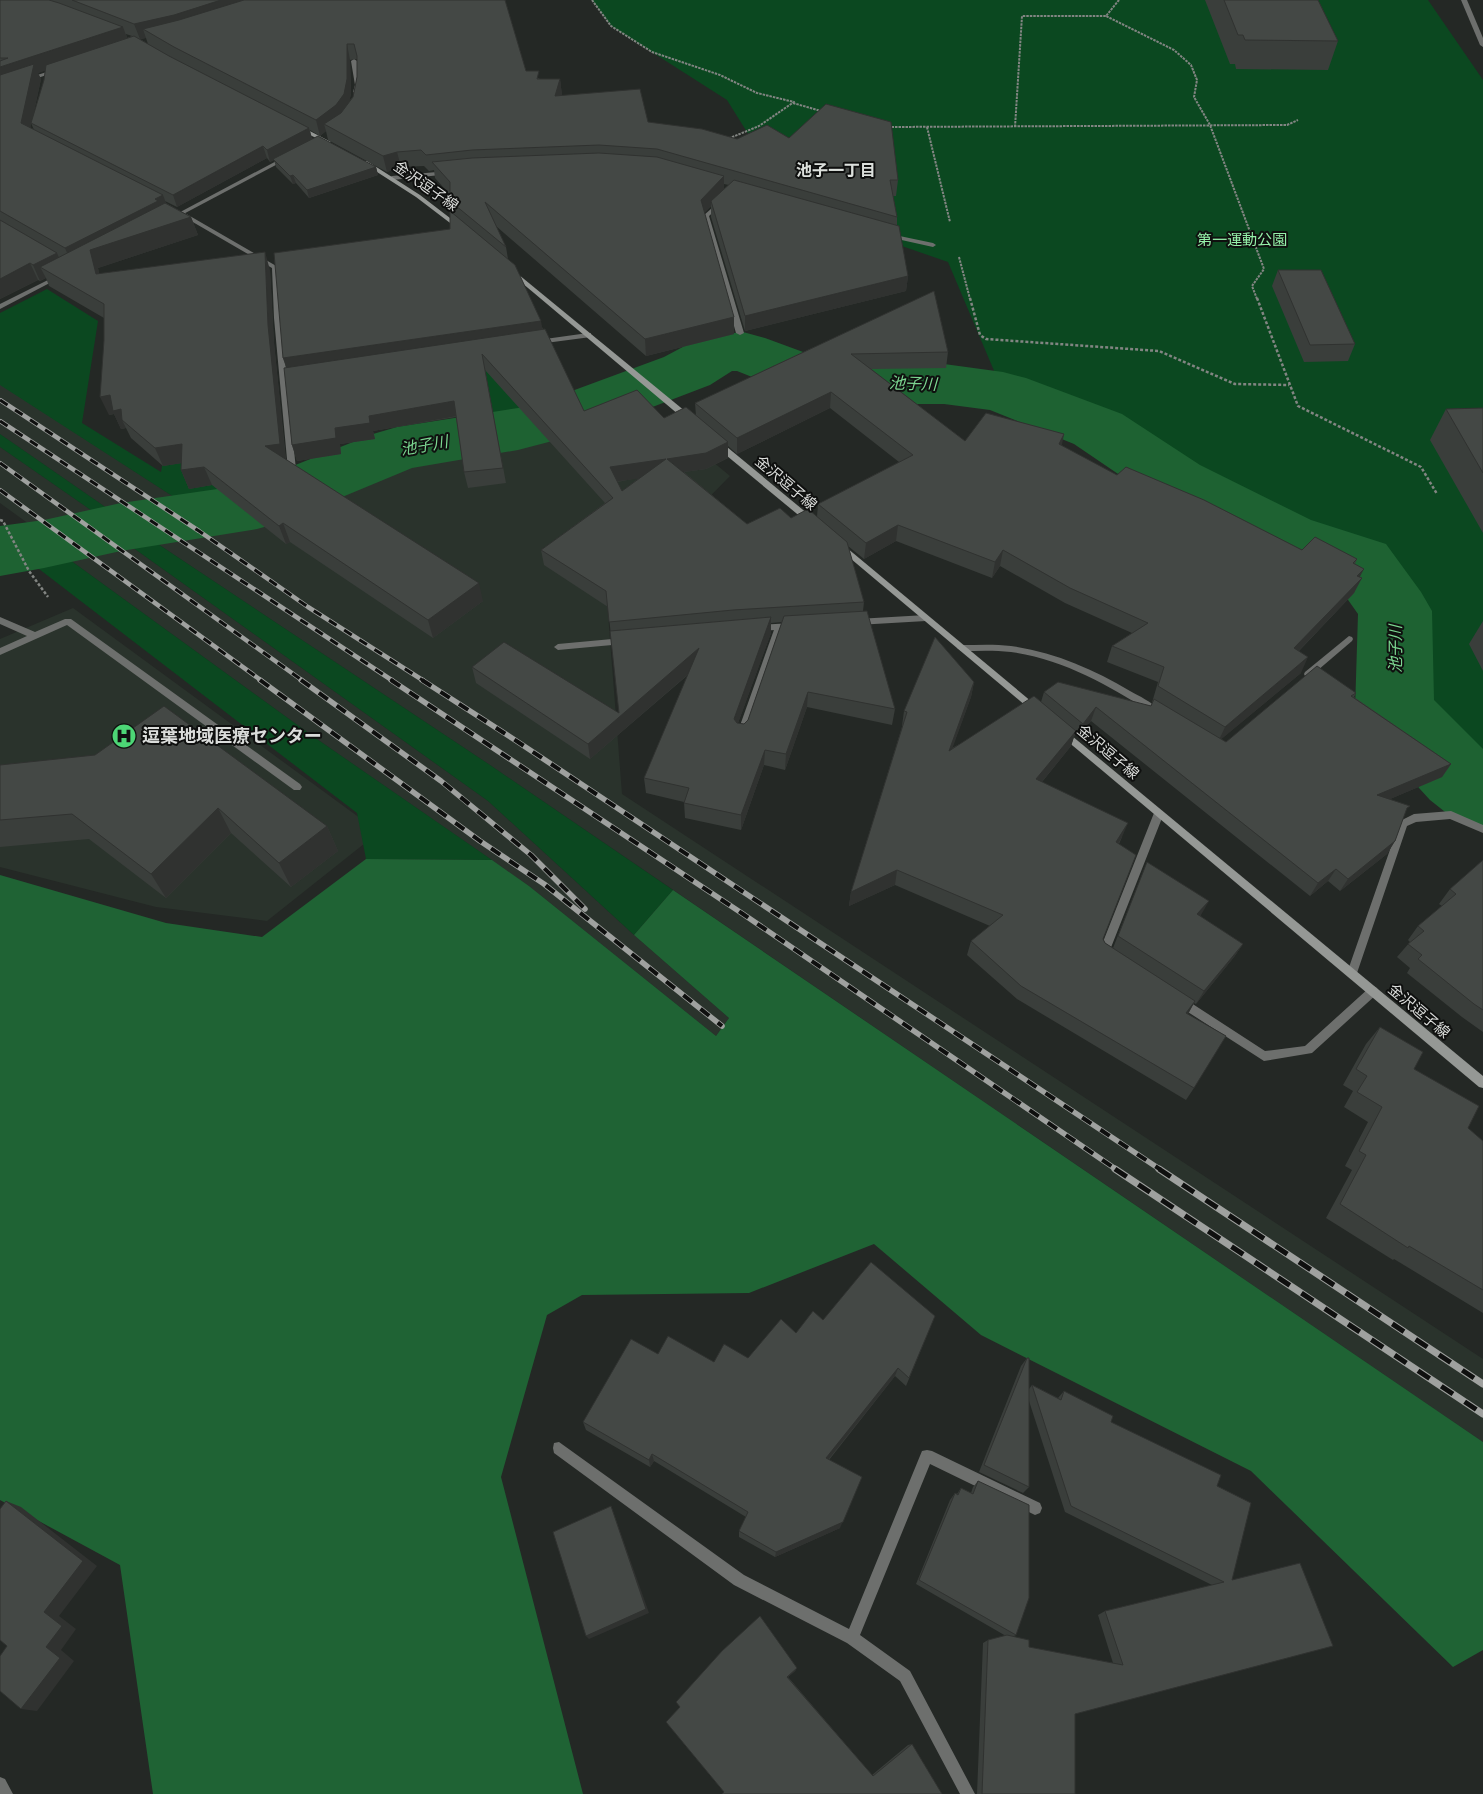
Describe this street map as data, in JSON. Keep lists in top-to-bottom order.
{
  "streets": {
    "main road": ["金沢逗子線"]
  },
  "districts": ["池子一丁目"],
  "water": ["池子川"],
  "parks": ["第一運動公園"],
  "places": {
    "hospital": ["逗葉地域医療センター"]
  }
}
